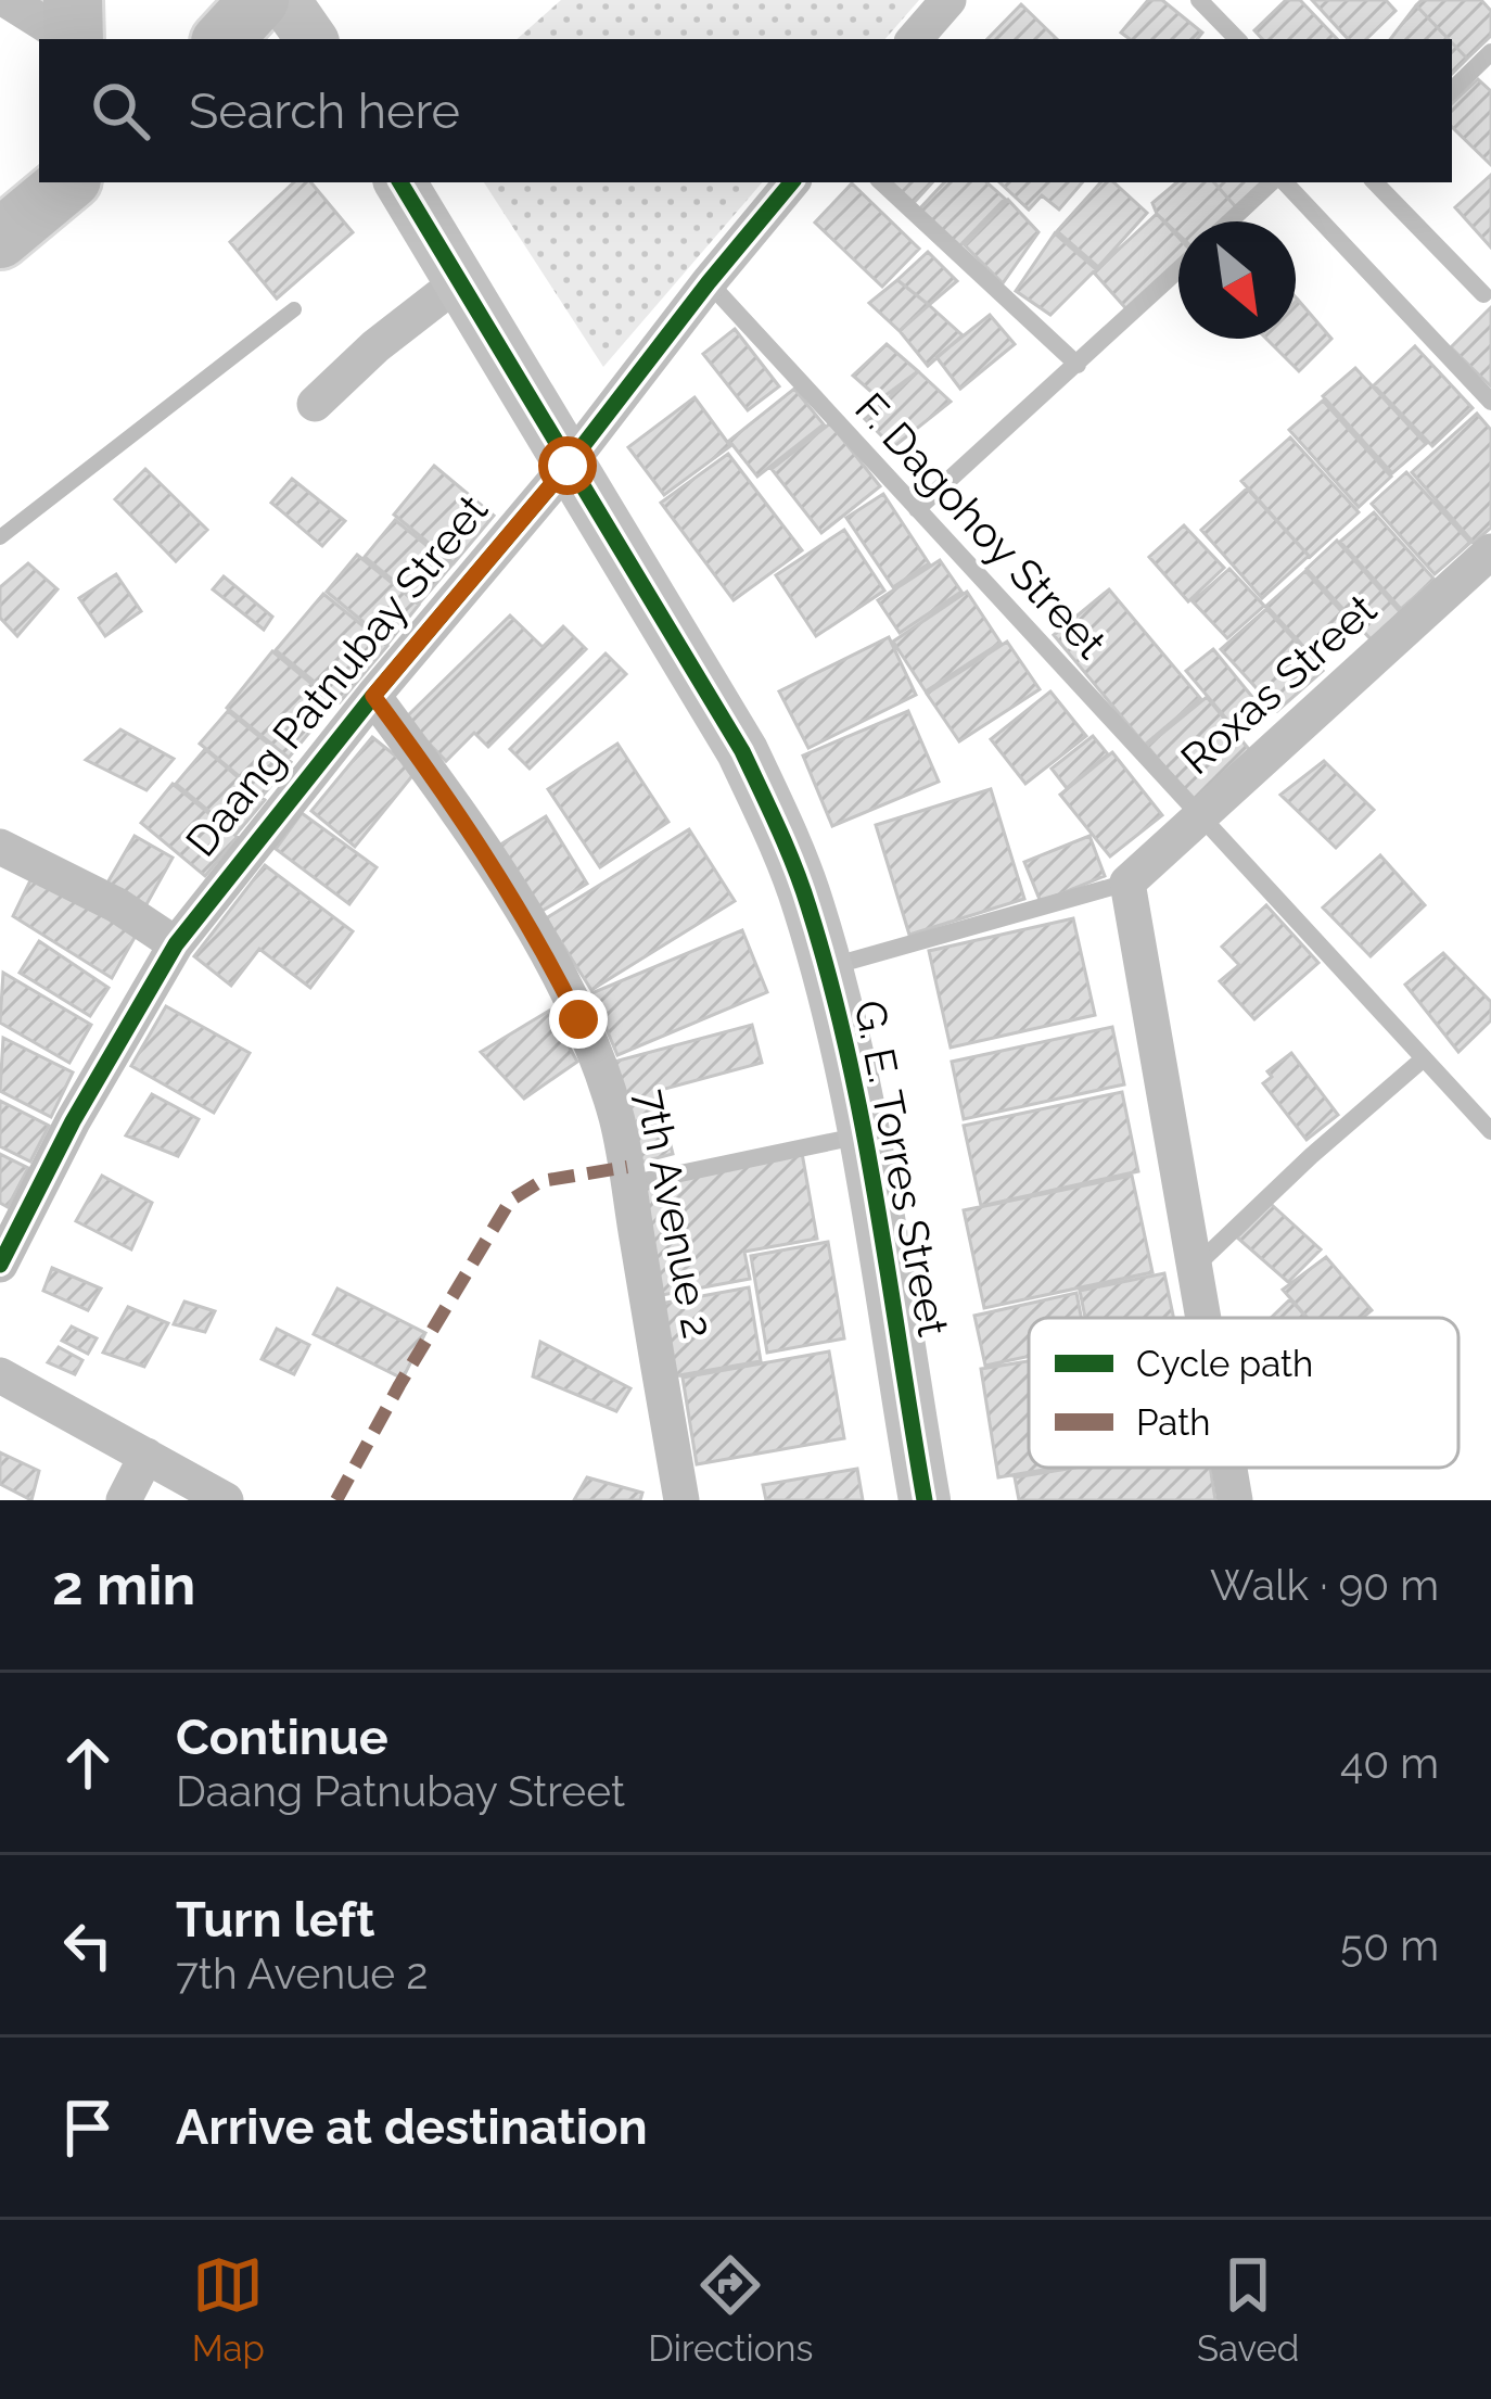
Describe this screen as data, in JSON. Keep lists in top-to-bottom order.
{
  "streets": {
    "main road": ["G. E. Torres Street"],
    "street": ["Daang Patnubay Street", "Roxas Street", "7th Avenue 2"],
    "lane": ["F. Dagohoy Street"]
  },
  "crossings": [
    ["F. Dagohoy Street", "Daang Patnubay Street"],
    ["F. Dagohoy Street", "Roxas Street"],
    ["Daang Patnubay Street", "G. E. Torres Street"],
    ["Daang Patnubay Street", "7th Avenue 2"]
  ],
  "legend": ["Cycle path", "Path"],
  "north": "bottom right",
  "page": {
    "search": "Search here",
    "heading": ["2 min", "Walk · 90 m"],
    "list": [
      ["Continue", "Daang Patnubay Street", "40 m"],
      ["Turn left", "7th Avenue 2", "50 m"],
      "Arrive at destination"
    ],
    "nav": ["Map", "Directions", "Saved"]
  }
}
